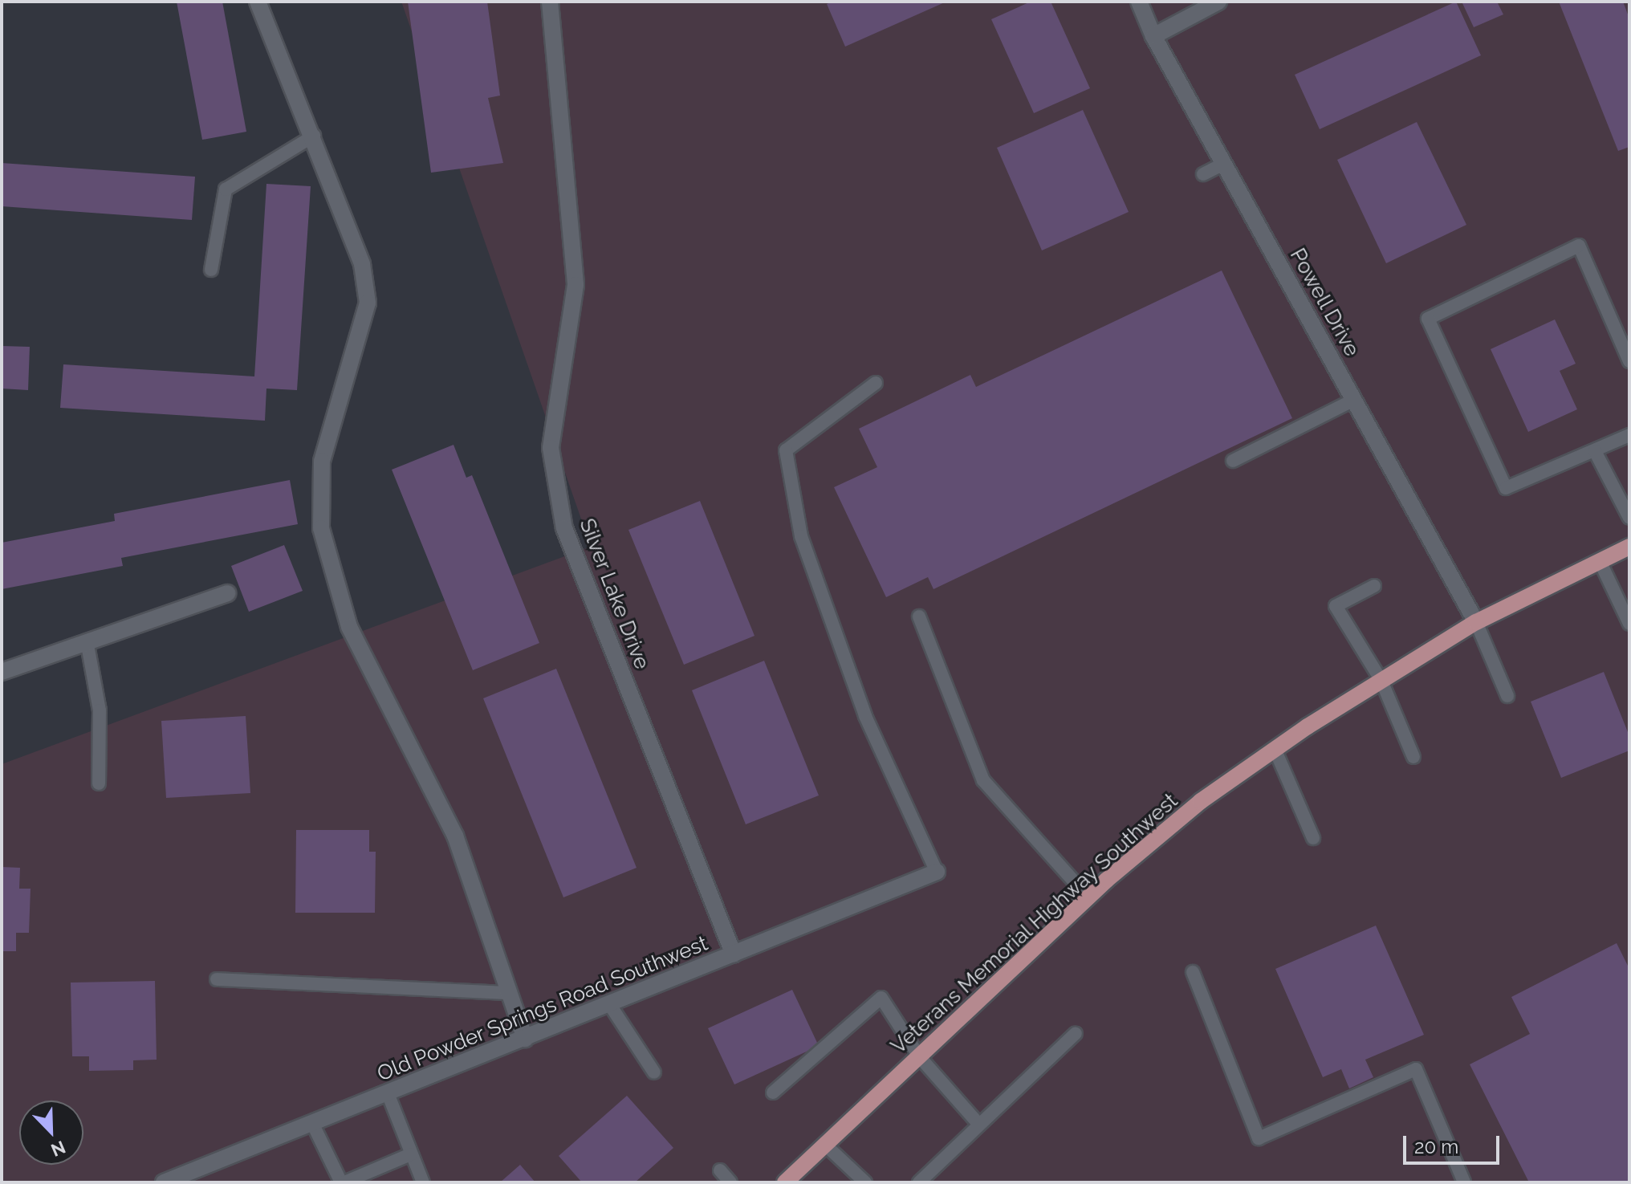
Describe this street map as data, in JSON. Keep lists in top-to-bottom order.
{
  "streets": {
    "main road": ["Veterans Memorial Highway Southwest"],
    "street": ["Powell Drive", "Silver Lake Drive", "Old Powder Springs Road Southwest"]
  },
  "crossings": [
    ["Powell Drive", "Veterans Memorial Highway Southwest"],
    ["Silver Lake Drive", "Old Powder Springs Road Southwest"]
  ],
  "scale_bar": "20 m",
  "north": "bottom right"
}
